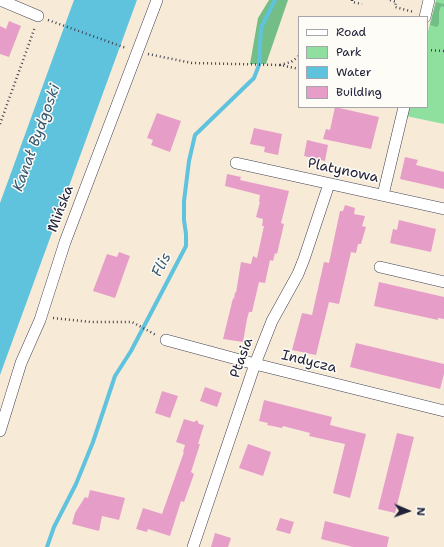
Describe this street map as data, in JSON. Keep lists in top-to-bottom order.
{
  "streets": {
    "street": [
      "Platynowa",
      "Mińska",
      "Ptasia",
      "Indycza"
    ]
  },
  "crossings": [
    ["Platynowa", "Ptasia"],
    ["Ptasia", "Indycza"]
  ],
  "water": ["Kanał Bydgoski", "Flis"],
  "legend": [
    "Road",
    "Park",
    "Water",
    "Building"
  ],
  "north": "right"
}
